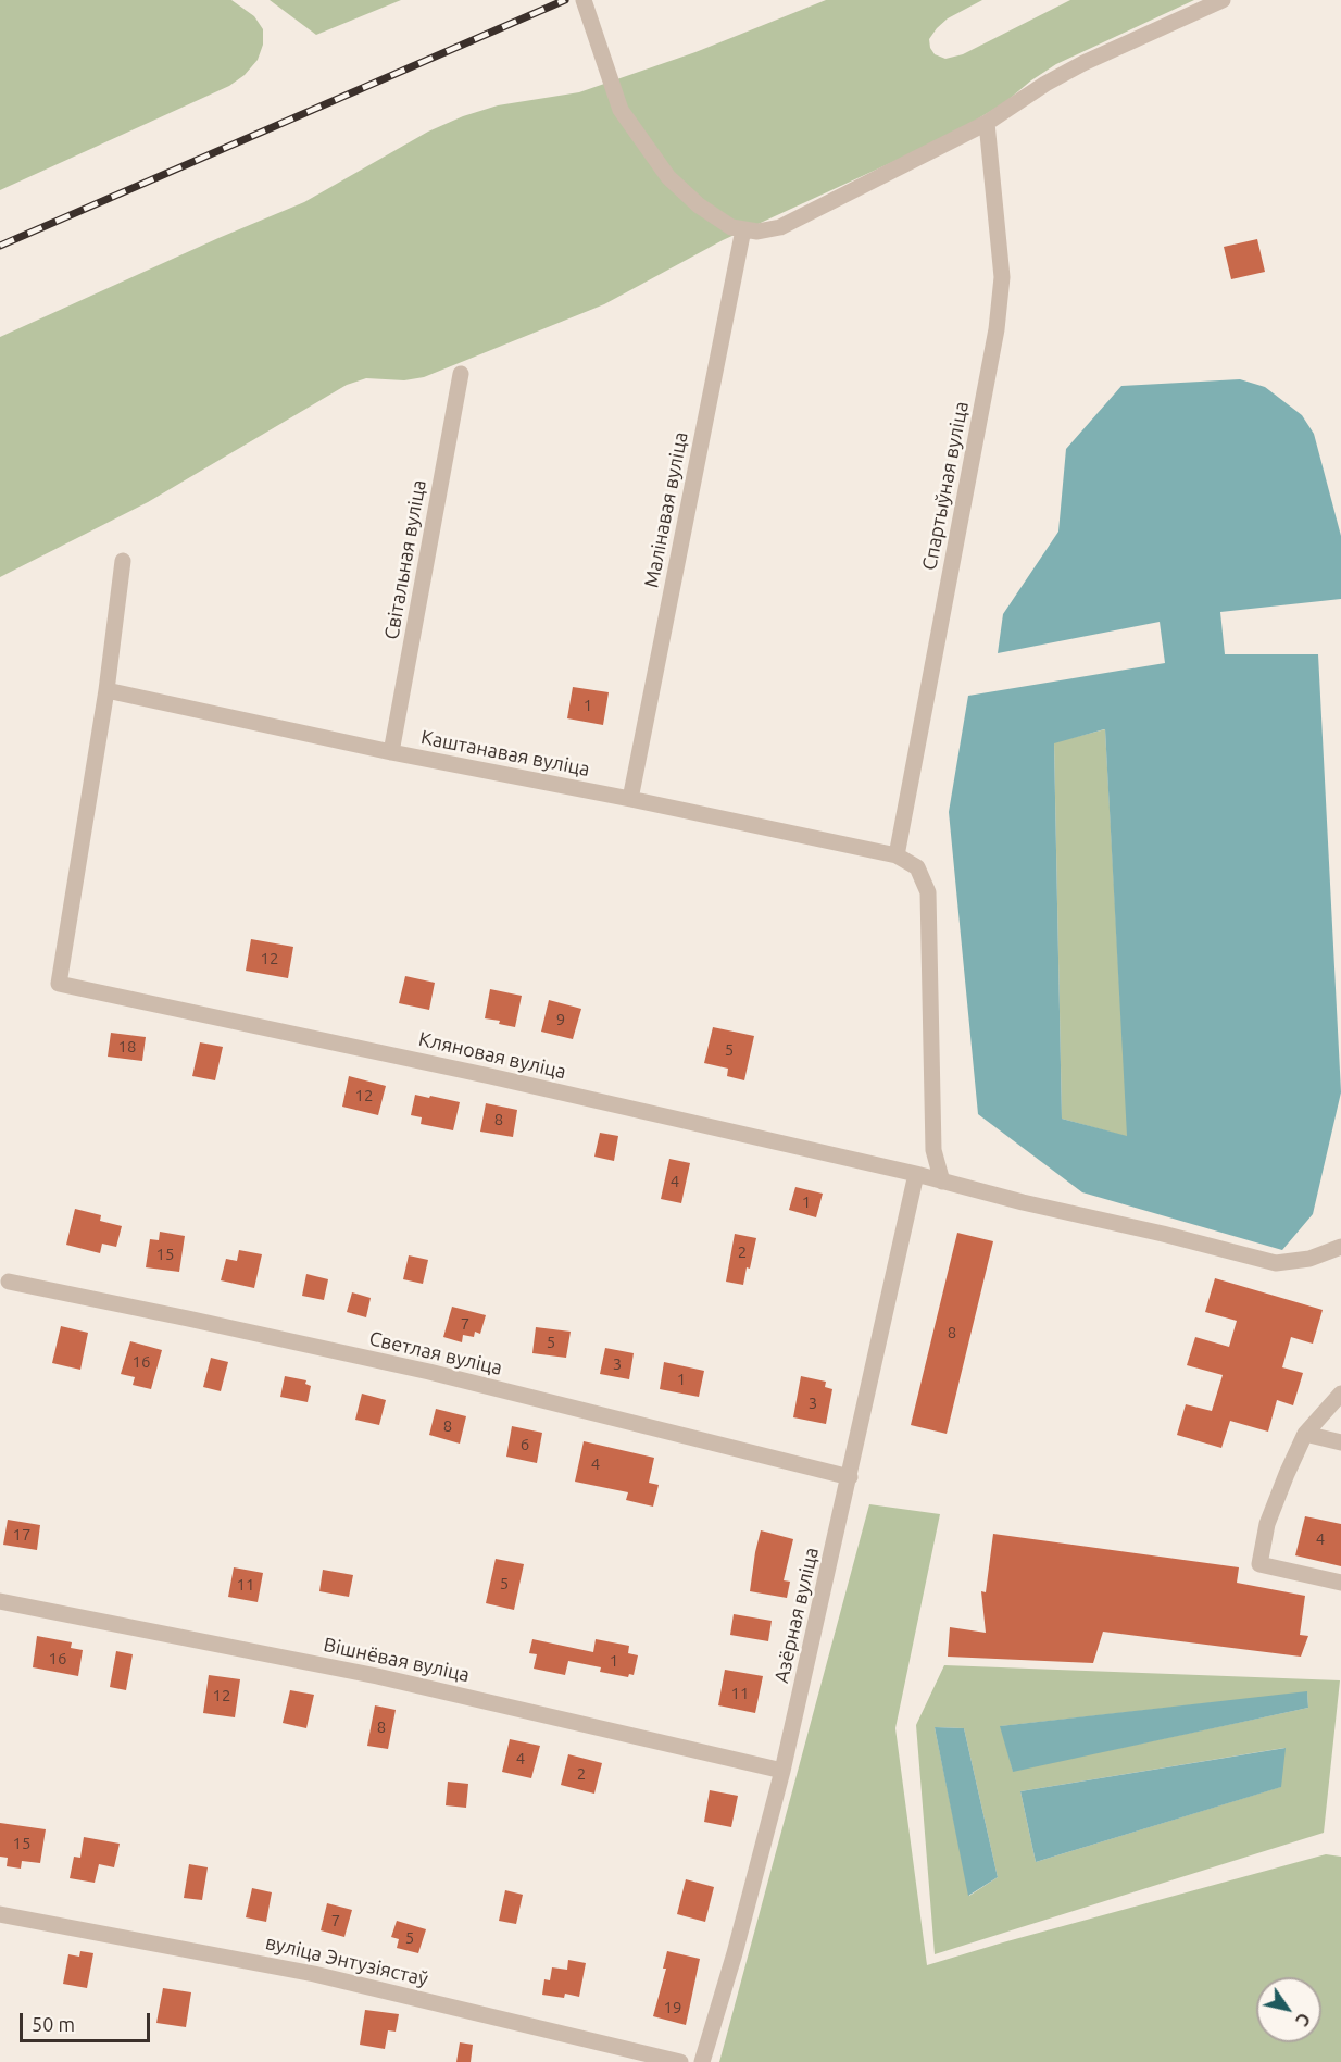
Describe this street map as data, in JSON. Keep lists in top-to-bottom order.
{
  "streets": {
    "street": [
      "Спартыўная вуліца",
      "Малінавая вуліца",
      "Світальная вуліца",
      "Каштанавая вуліца",
      "Кляновая вуліца",
      "Светлая вуліца",
      "Азёрная вуліца",
      "Вішнёвая вуліца",
      "вуліца Энтузіястаў"
    ]
  },
  "crossings": [
    ["Спартыўная вуліца", "Каштанавая вуліца"],
    ["Малінавая вуліца", "Каштанавая вуліца"],
    ["Світальная вуліца", "Каштанавая вуліца"],
    ["Каштанавая вуліца", "Кляновая вуліца"],
    ["Кляновая вуліца", "Азёрная вуліца"],
    ["Светлая вуліца", "Азёрная вуліца"],
    ["Азёрная вуліца", "Вішнёвая вуліца"]
  ],
  "house_numbers": [
    "1",
    "12",
    "9",
    "18",
    "5",
    "12",
    "8",
    "4",
    "1",
    "2",
    "15",
    "7",
    "8",
    "5",
    "16",
    "3",
    "1",
    "3",
    "8",
    "6",
    "4",
    "17",
    "4",
    "5",
    "11",
    "16",
    "1",
    "11",
    "12",
    "8",
    "4",
    "2",
    "15",
    "7",
    "5",
    "19"
  ],
  "scale_bar": "50 m",
  "north": "bottom right"
}
